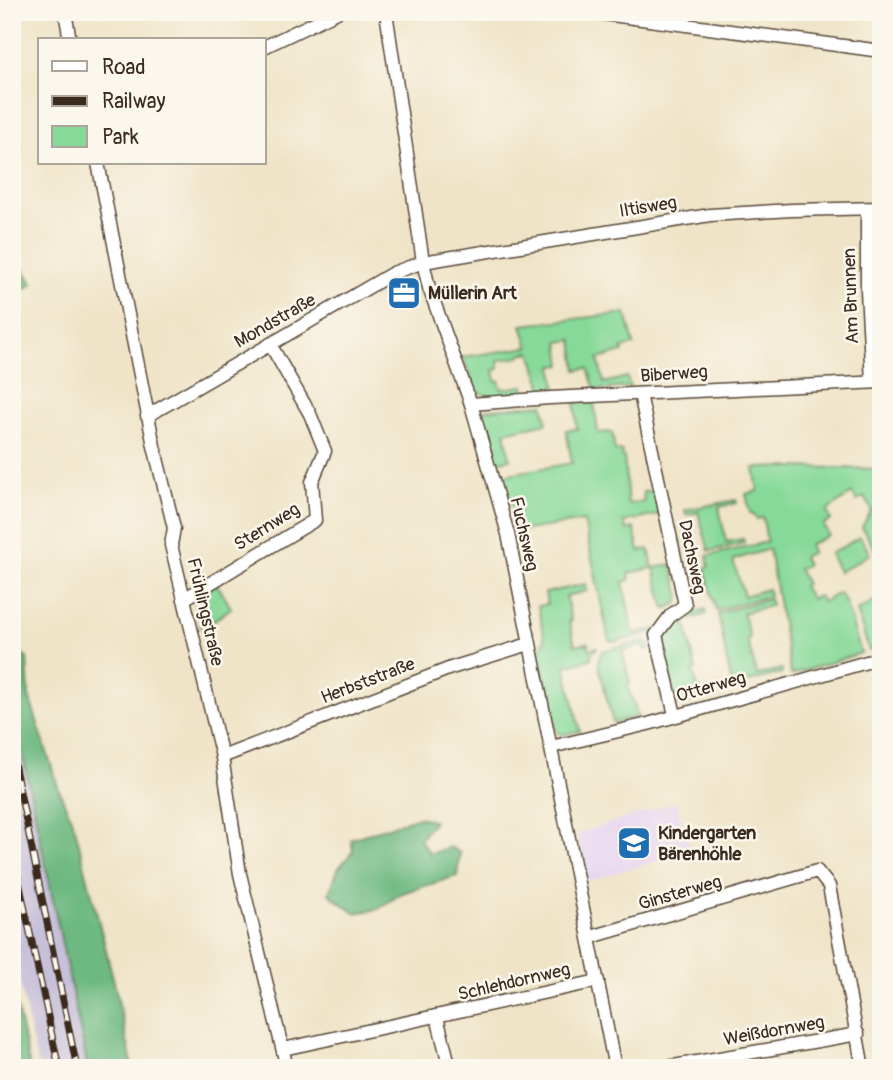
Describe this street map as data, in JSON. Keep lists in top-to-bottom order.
{
  "streets": {
    "street": [
      "Iltisweg",
      "Am Brunnen",
      "Mondstraße",
      "Biberweg",
      "Sternweg",
      "Fuchsweg",
      "Dachsweg",
      "Frühlingstraße",
      "Herbststraße",
      "Otterweg",
      "Ginsterweg",
      "Schlehdornweg",
      "Weißdornweg"
    ]
  },
  "crossings": [
    ["Iltisweg", "Am Brunnen"],
    ["Iltisweg", "Mondstraße"],
    ["Iltisweg", "Fuchsweg"],
    ["Am Brunnen", "Biberweg"],
    ["Mondstraße", "Sternweg"],
    ["Mondstraße", "Fuchsweg"],
    ["Mondstraße", "Frühlingstraße"],
    ["Biberweg", "Fuchsweg"],
    ["Biberweg", "Dachsweg"],
    ["Sternweg", "Frühlingstraße"],
    ["Fuchsweg", "Herbststraße"],
    ["Fuchsweg", "Otterweg"],
    ["Fuchsweg", "Ginsterweg"],
    ["Fuchsweg", "Schlehdornweg"],
    ["Dachsweg", "Otterweg"],
    ["Frühlingstraße", "Herbststraße"],
    ["Frühlingstraße", "Schlehdornweg"],
    ["Ginsterweg", "Weißdornweg"]
  ],
  "places": {
    "office": ["Müllerin Art"],
    "school or university": ["Kindergarten Bärenhöhle"]
  },
  "legend": ["Road", "Railway", "Park"]
}
